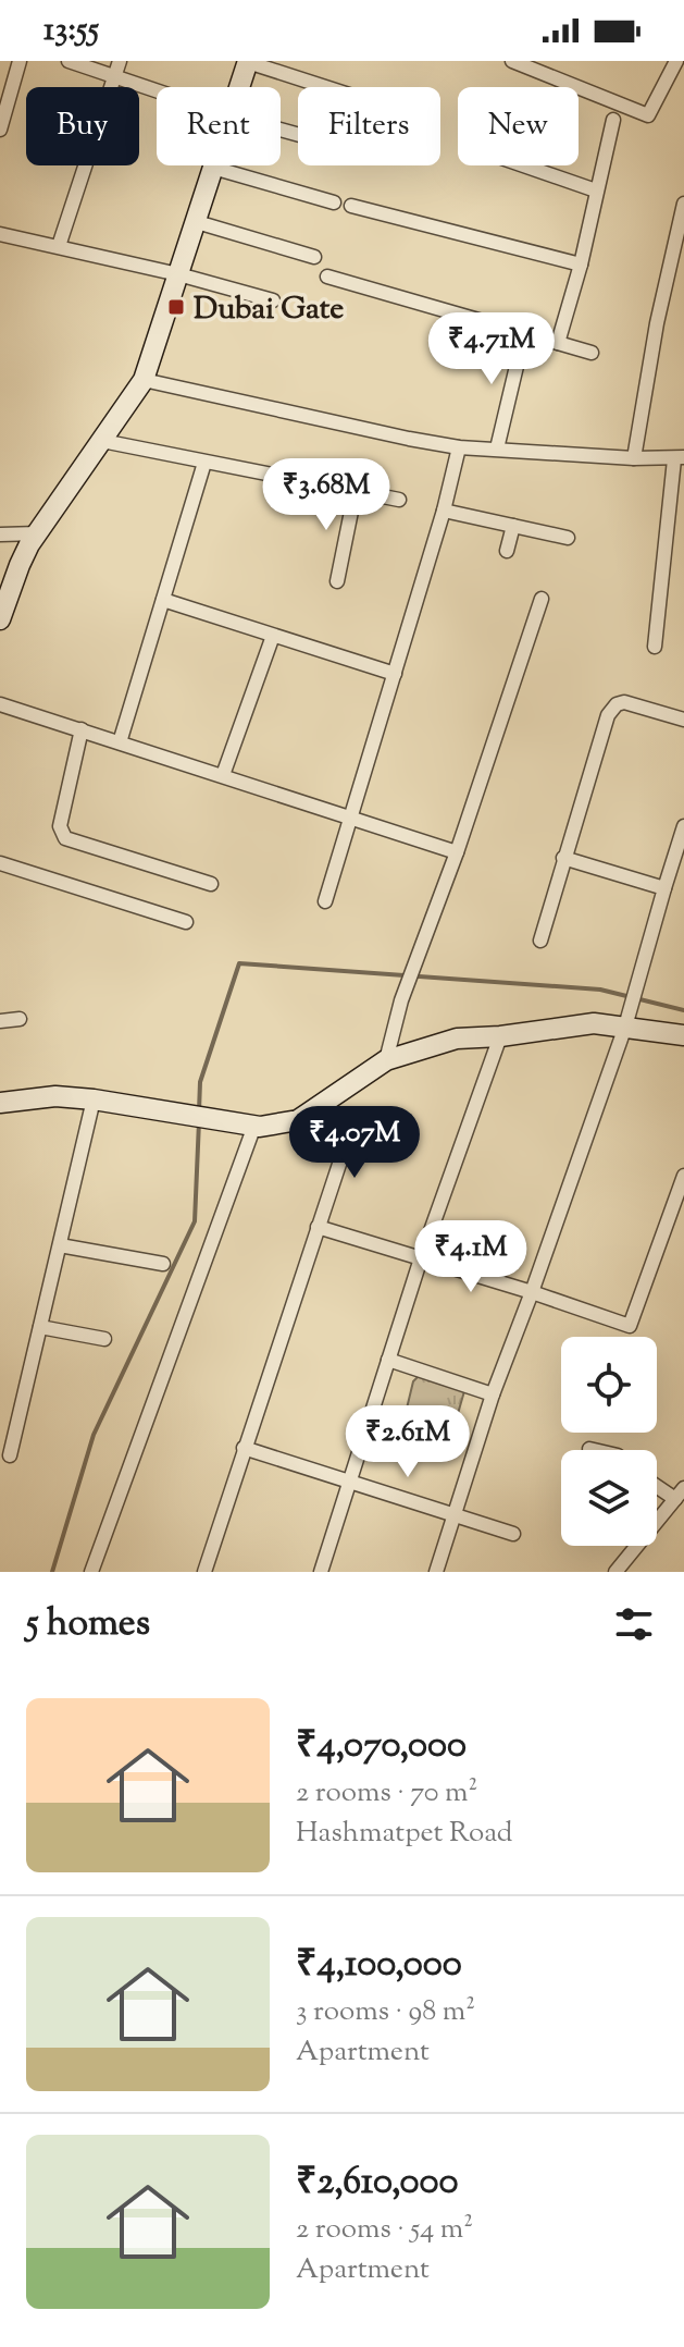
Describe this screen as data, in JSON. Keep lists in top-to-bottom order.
{
  "places": {
    "transit": ["Dubai Gate"]
  },
  "page": {
    "status": "13:55",
    "chip": [
      "Buy",
      "Rent",
      "Filters",
      "New"
    ],
    "price": [
      "₹4.71M",
      "₹3.68M",
      "₹4.07M",
      "₹4.1M",
      "₹2.61M"
    ],
    "heading": "5 homes",
    "list": [
      {
        "name": "₹4,070,000",
        "note": "2 rooms · 70 m² · Hashmatpet Road"
      },
      {
        "name": "₹4,100,000",
        "note": "3 rooms · 98 m² · Apartment"
      },
      {
        "name": "₹2,610,000",
        "note": "2 rooms · 54 m² · Apartment"
      }
    ]
  }
}
